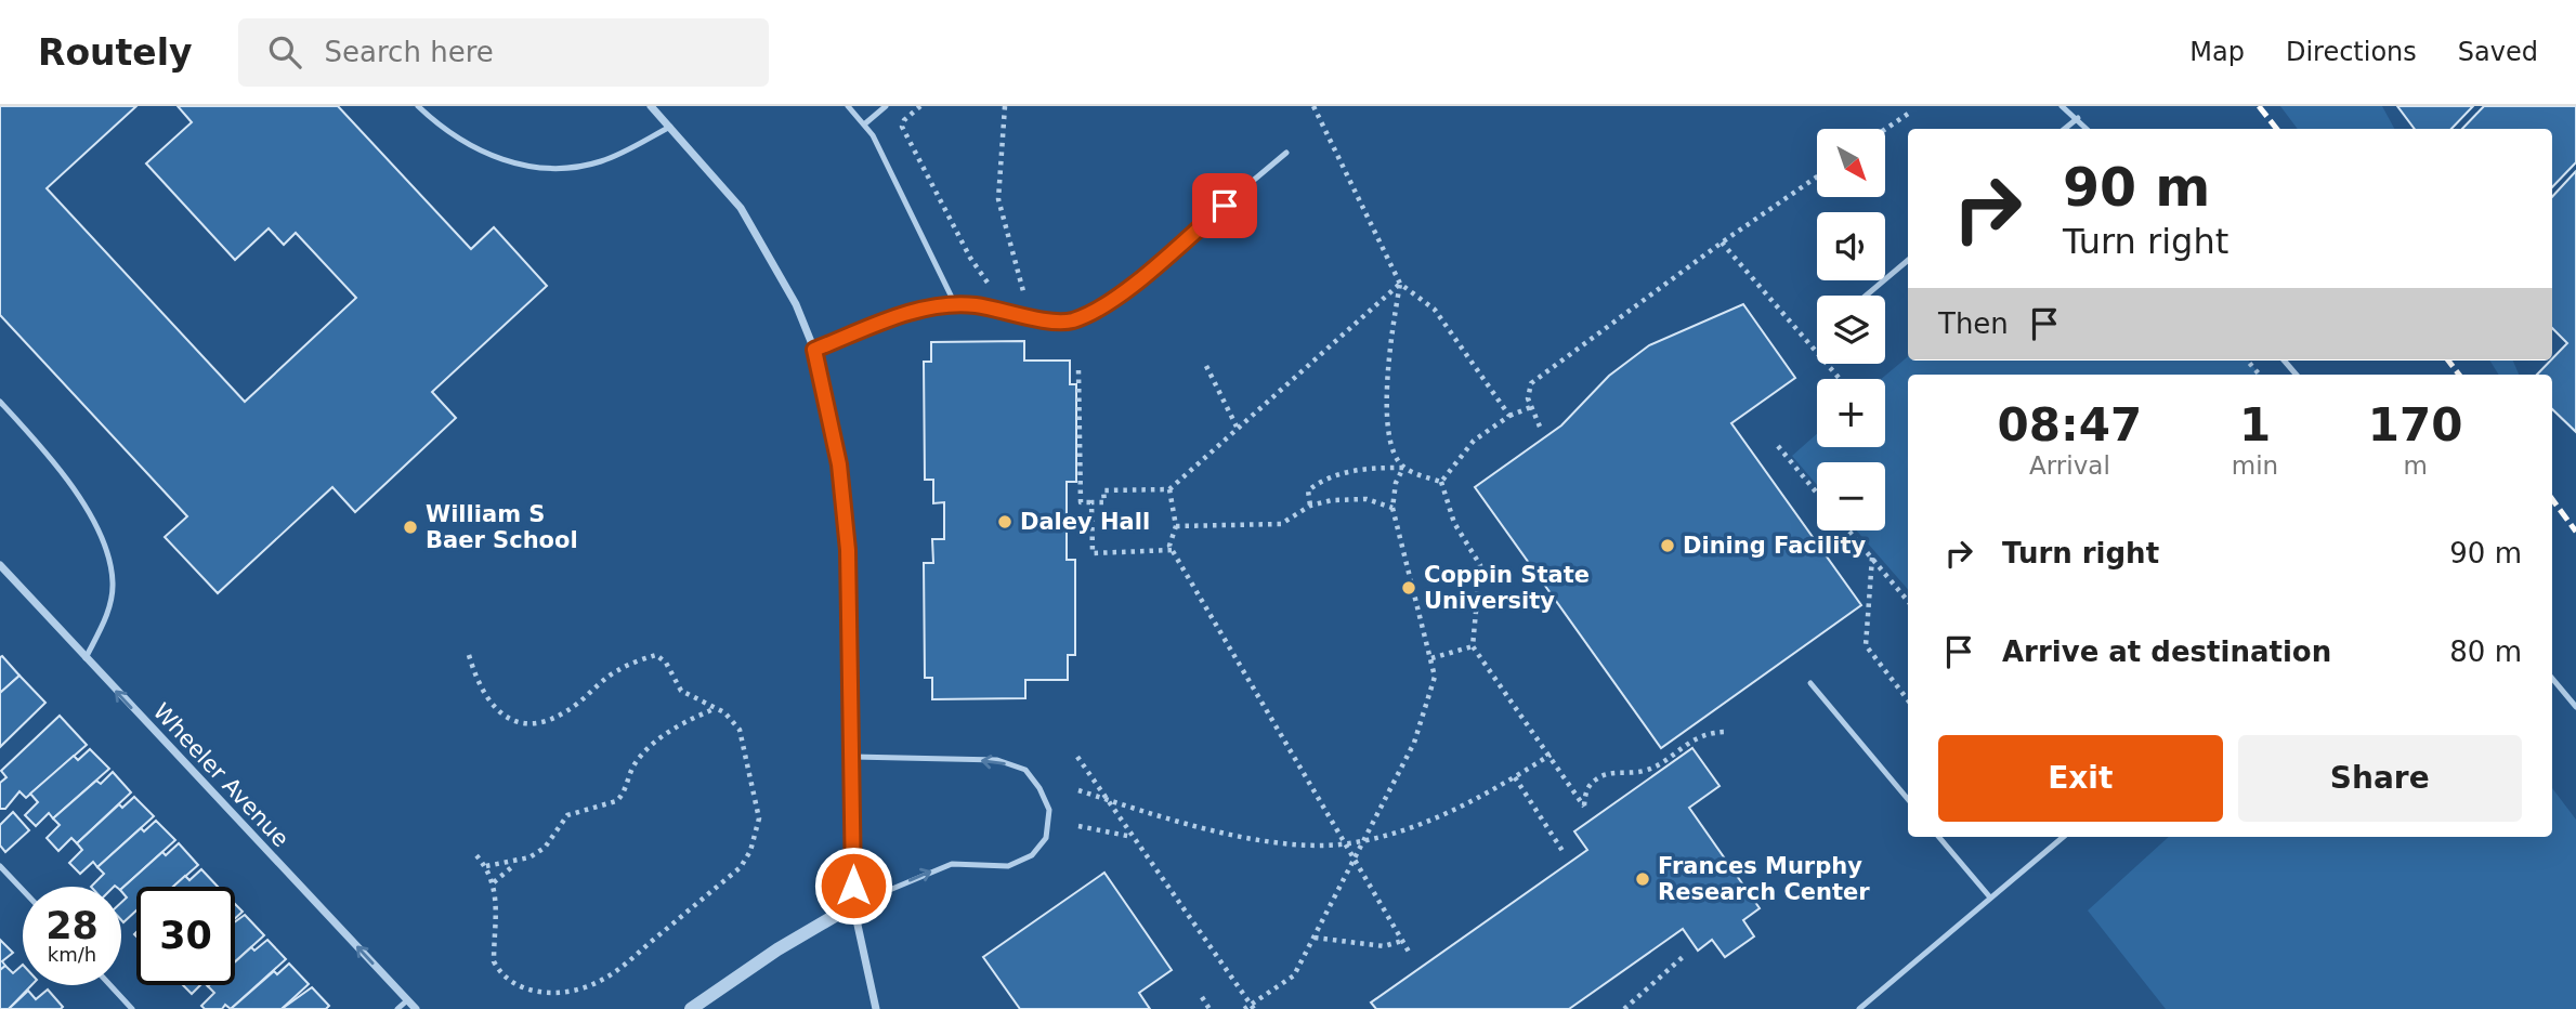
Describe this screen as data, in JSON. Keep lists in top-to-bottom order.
{
  "streets": {
    "street": ["Wheeler Avenue"]
  },
  "one_way": ["Wheeler Avenue"],
  "places": [
    "Daley Hall",
    "William S Baer School",
    "Dining Facility",
    "Coppin State University",
    "Frances Murphy Research Center"
  ],
  "north": "bottom right",
  "page": {
    "header": "Routely",
    "search": "Search here",
    "nav": ["Map", "Directions", "Saved"],
    "map_buttons": ["+", "−"],
    "turn": ["90 m", "Turn right"],
    "then": "Then",
    "eta": [
      "08:47",
      "Arrival",
      "1",
      "min",
      "170",
      "m"
    ],
    "list": [
      {
        "name": "Turn right",
        "value": "90 m"
      },
      {
        "name": "Arrive at destination",
        "value": "80 m"
      }
    ],
    "buttons": ["Exit", "Share"],
    "speed": "28 km/h",
    "limit": "30"
  }
}
